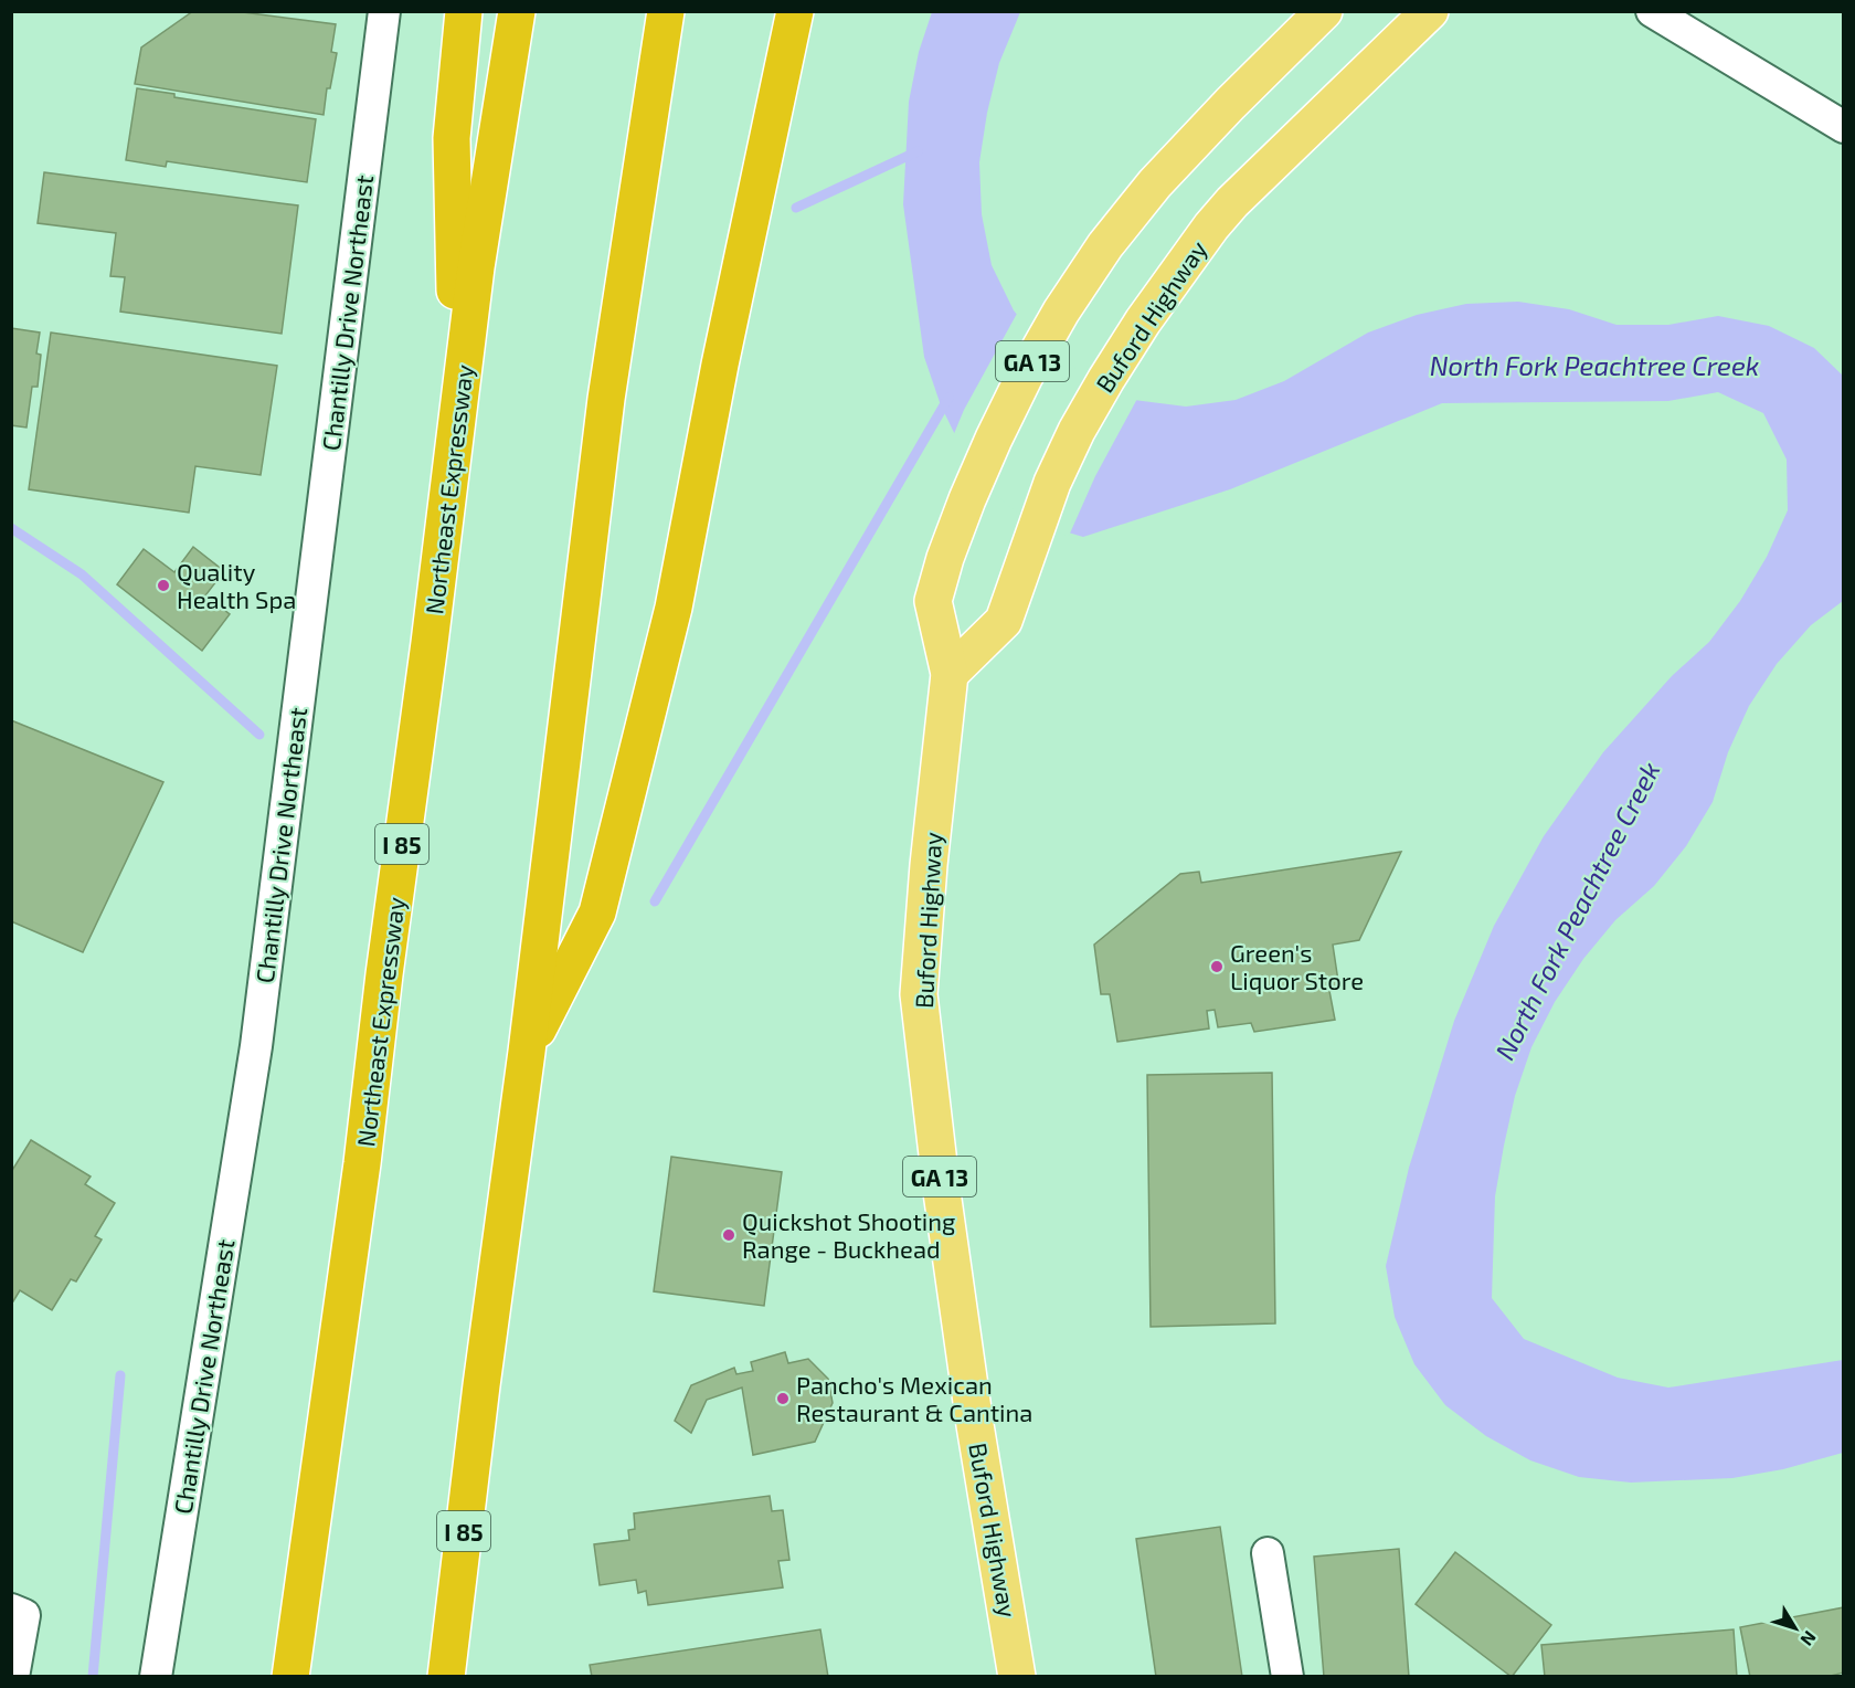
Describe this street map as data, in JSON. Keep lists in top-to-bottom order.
{
  "streets": {
    "highway": ["Northeast Expressway", "I 85"],
    "main road": ["Buford Highway", "GA 13"],
    "street": ["Chantilly Drive Northeast"]
  },
  "water": ["North Fork Peachtree Creek"],
  "places": [
    "Quality Health Spa",
    "Green's Liquor Store",
    "Quickshot Shooting Range - Buckhead",
    "Pancho's Mexican Restaurant & Cantina"
  ],
  "north": "bottom right"
}
